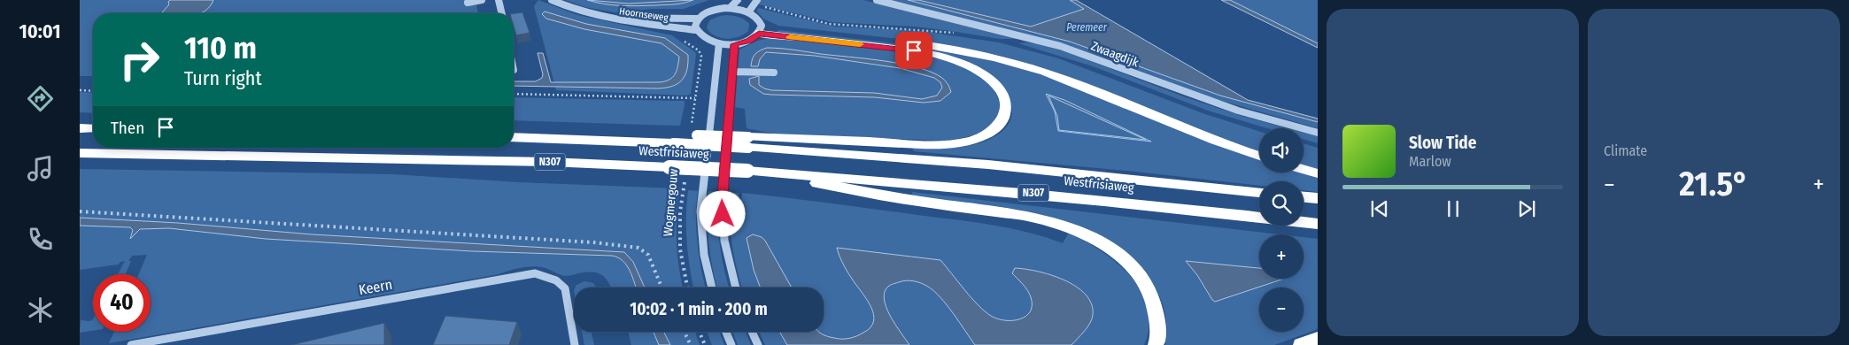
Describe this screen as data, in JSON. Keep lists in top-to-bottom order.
{
  "streets": {
    "highway": ["Westfrisiaweg", "N307"],
    "street": ["Hoornseweg", "Zwaagdijk", "Keern"],
    "path": ["Wogmergouw"]
  },
  "crossings": [
    ["Westfrisiaweg", "N307"]
  ],
  "water": ["Peremeer"],
  "page": {
    "tabs": "10:01",
    "tile": "Climate",
    "turn": ["110 m", "Turn right"],
    "then": "Then",
    "song": ["Slow Tide", "Marlow"],
    "map_buttons": ["+", "−"],
    "heat": ["−", "21.5°", "+"],
    "limit": "40",
    "trip": "10:02 · 1 min · 200 m"
  }
}
